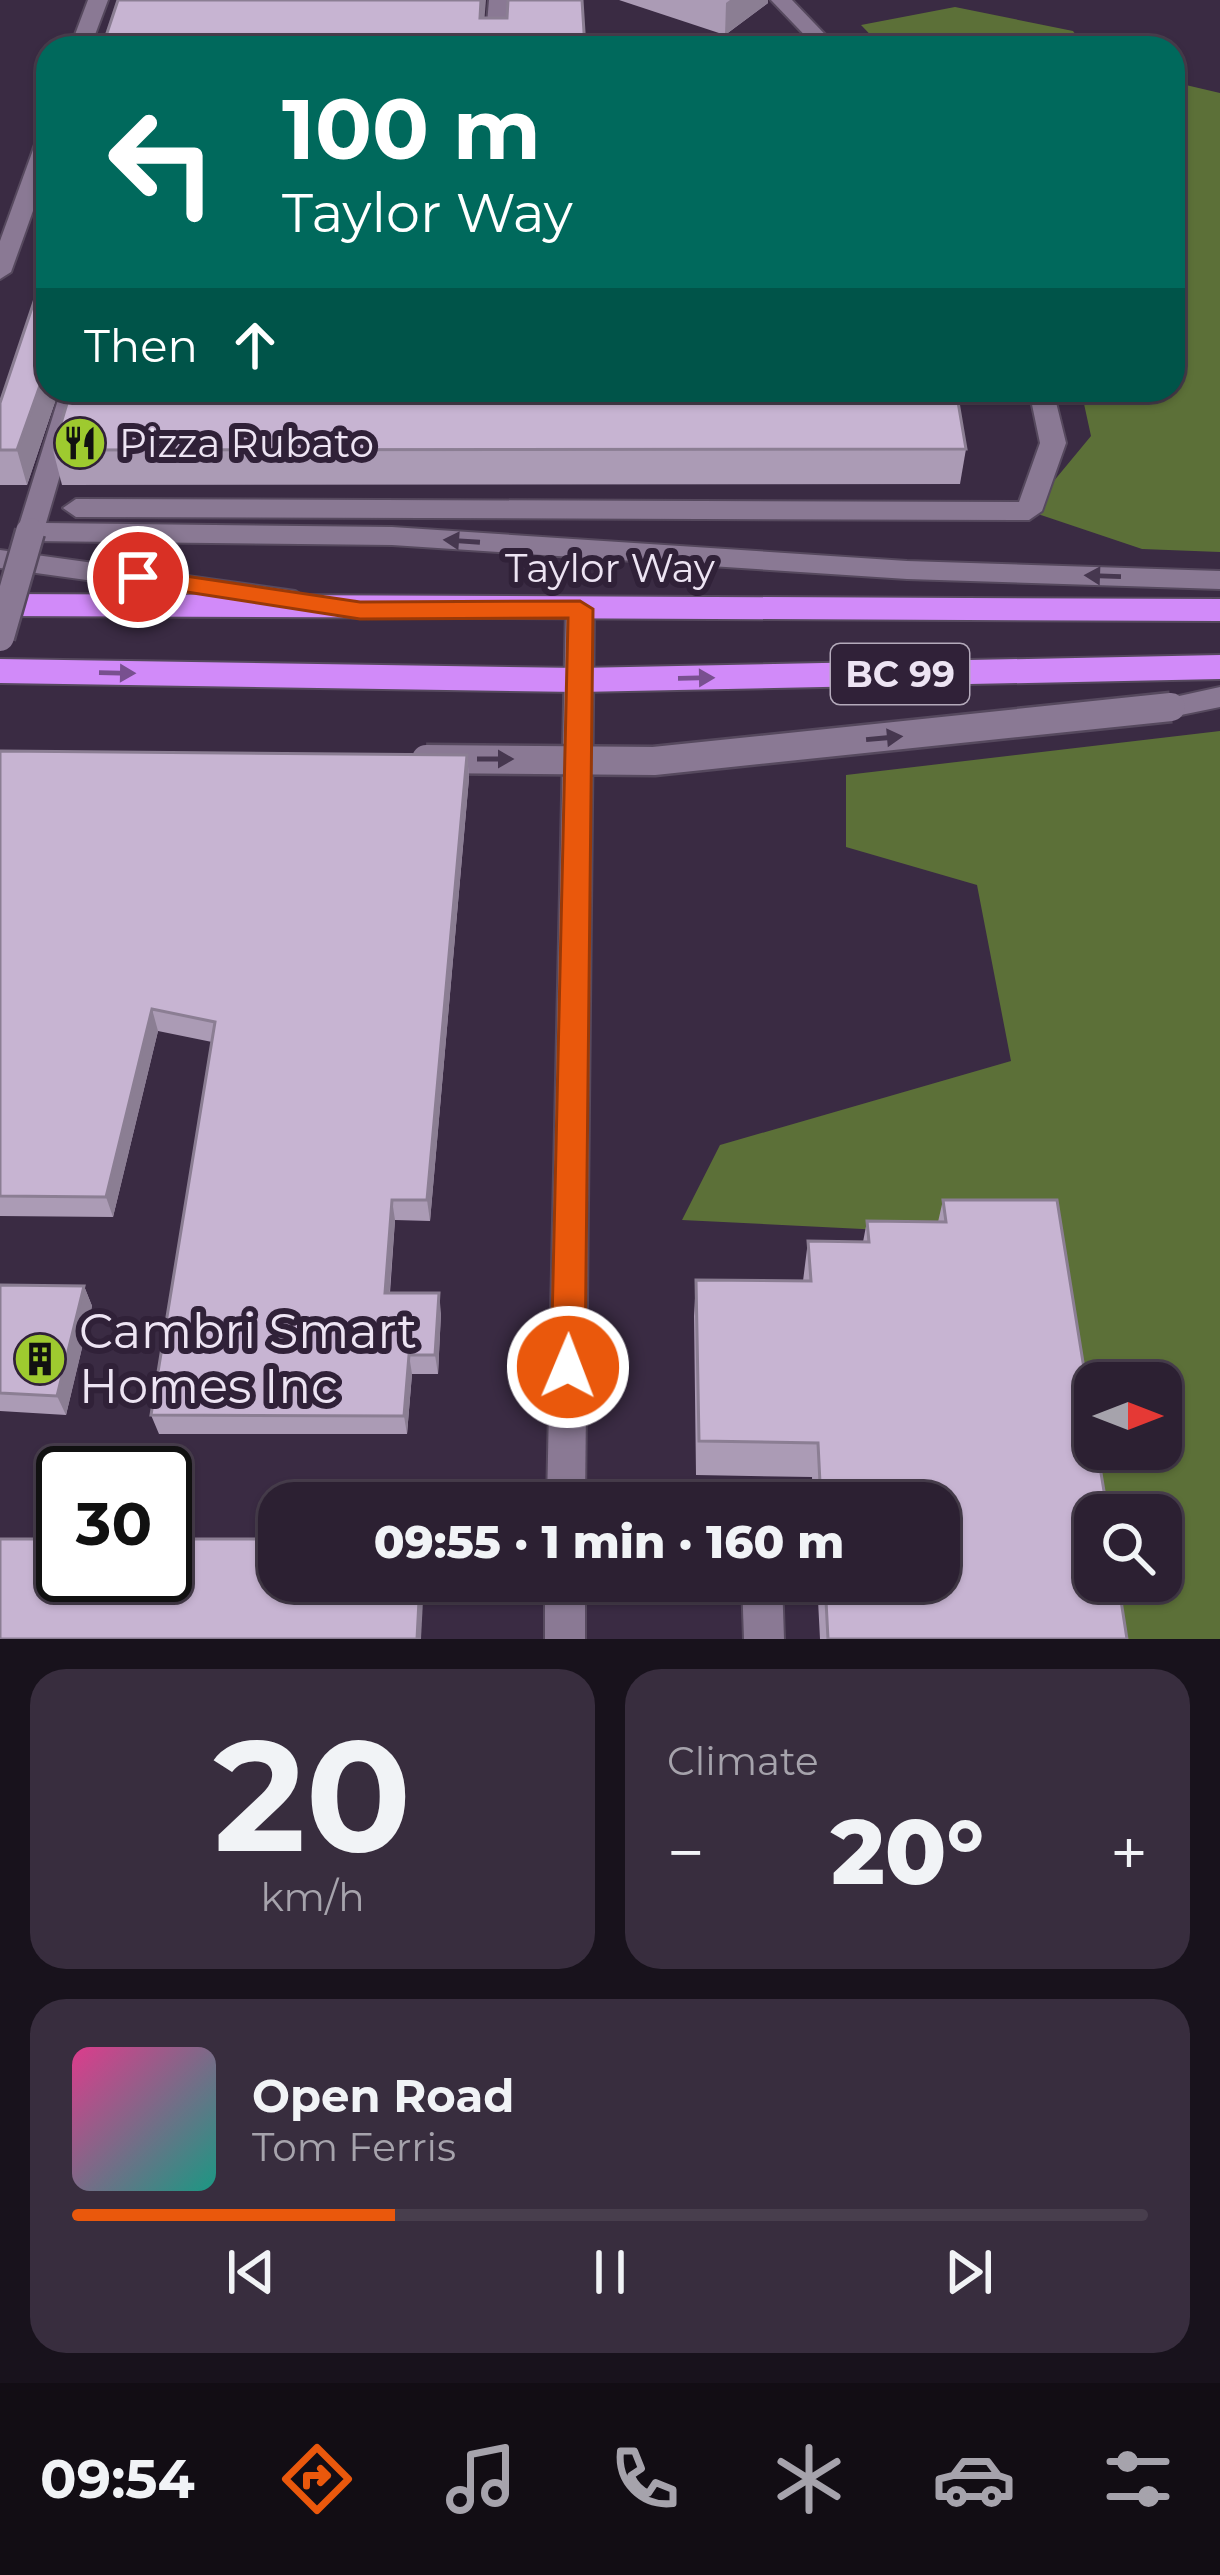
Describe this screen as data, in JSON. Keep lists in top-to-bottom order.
{
  "streets": {
    "highway": ["Taylor Way", "BC 99"]
  },
  "places": {
    "restaurant": ["Pizza Rubato"],
    "building": ["Cambri Smart Homes Inc"]
  },
  "north": "right",
  "page": {
    "turn": ["100 m", "Taylor Way"],
    "then": "Then",
    "limit": "30",
    "trip": "09:55 · 1 min · 160 m",
    "tile": [
      ["20", "km/h"],
      "Climate"
    ],
    "heat": ["−", "20°", "+"],
    "song": ["Open Road", "Tom Ferris"],
    "tabs": "09:54"
  }
}
